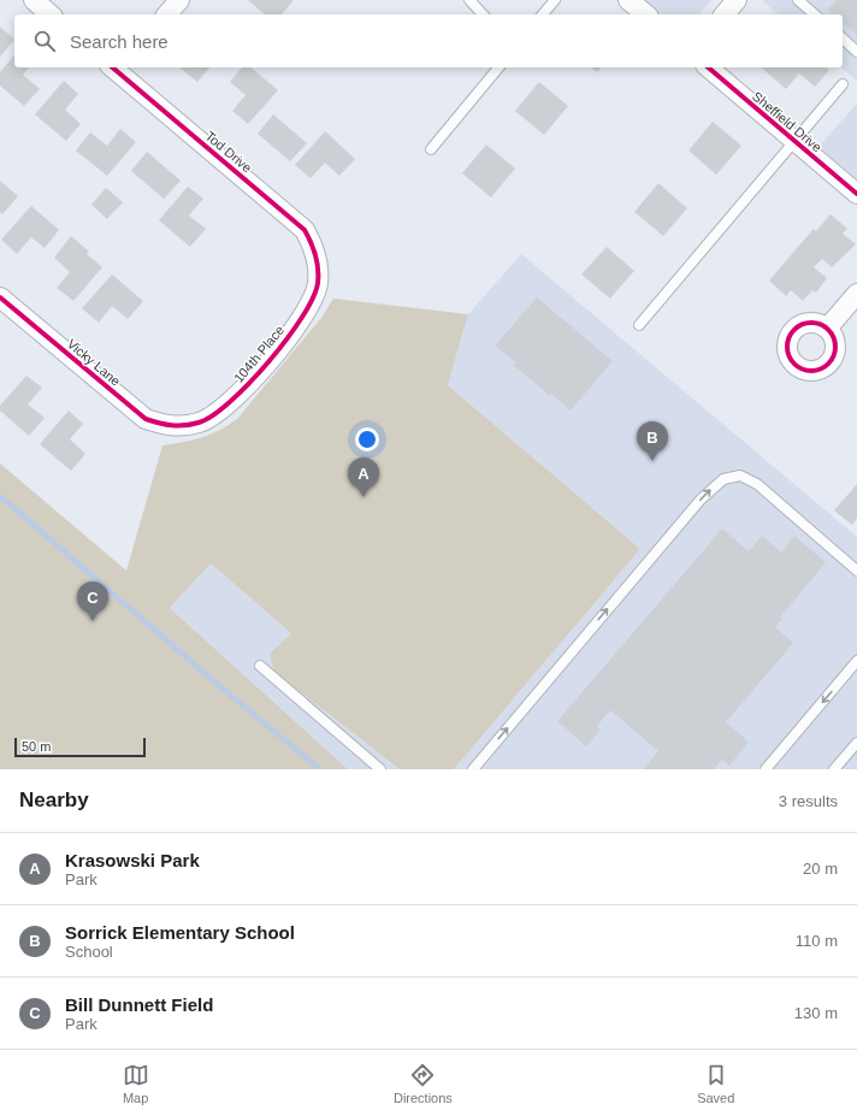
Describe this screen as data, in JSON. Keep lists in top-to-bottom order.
{
  "streets": {
    "street": [
      "Sheffield Drive",
      "Tod Drive",
      "104th Place",
      "Vicky Lane"
    ]
  },
  "crossings": [
    ["Tod Drive", "104th Place"],
    ["104th Place", "Vicky Lane"]
  ],
  "scale_bar": "50 m",
  "page": {
    "search": "Search here",
    "pins": ["B", "A", "C"],
    "scale": "50 m",
    "heading": ["Nearby", "3 results"],
    "list": [
      {
        "mark": "A",
        "name": "Krasowski Park",
        "note": "Park",
        "value": "20 m"
      },
      {
        "mark": "B",
        "name": "Sorrick Elementary School",
        "note": "School",
        "value": "110 m"
      },
      {
        "mark": "C",
        "name": "Bill Dunnett Field",
        "note": "Park",
        "value": "130 m"
      }
    ],
    "nav": ["Map", "Directions", "Saved"]
  }
}
